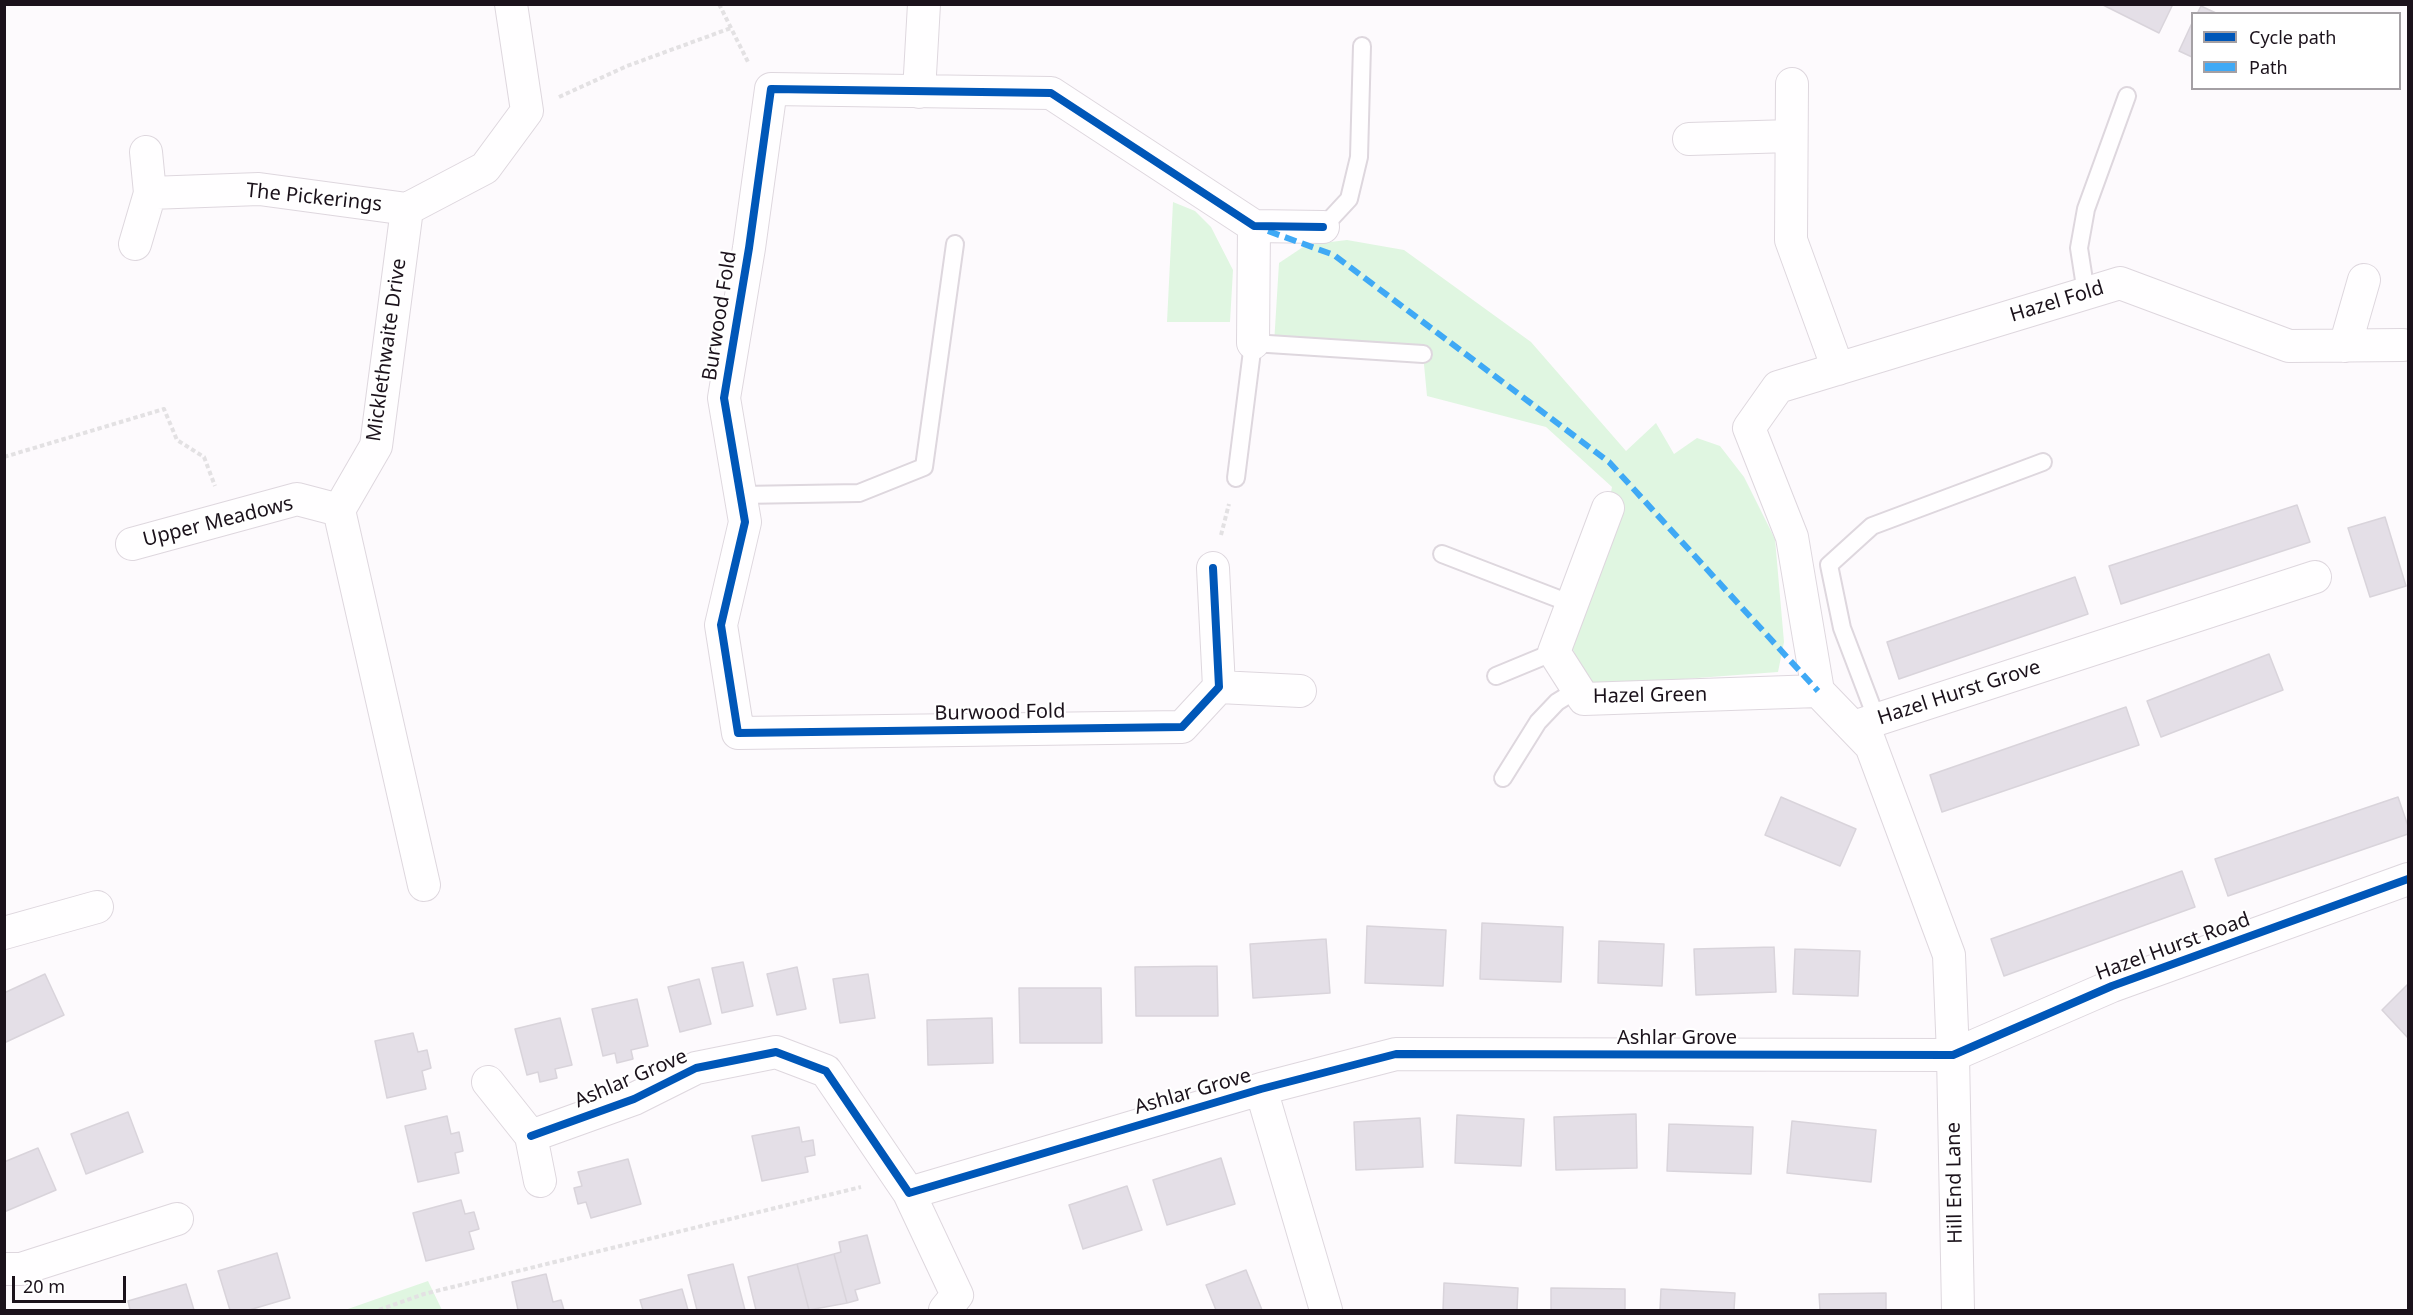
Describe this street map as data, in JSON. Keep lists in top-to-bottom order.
{
  "streets": {
    "street": [
      "The Pickerings",
      "Hazel Fold",
      "Burwood Fold",
      "Micklethwaite Drive",
      "Upper Meadows",
      "Hazel Hurst Grove",
      "Hazel Green",
      "Hazel Hurst Road",
      "Ashlar Grove",
      "Hill End Lane"
    ]
  },
  "crossings": [
    ["The Pickerings", "Micklethwaite Drive"],
    ["Hazel Fold", "Hazel Green"],
    ["Micklethwaite Drive", "Upper Meadows"],
    ["Hazel Hurst Grove", "Hazel Hurst Road"],
    ["Hazel Hurst Grove", "Ashlar Grove"],
    ["Hazel Hurst Grove", "Hill End Lane"],
    ["Hazel Hurst Road", "Ashlar Grove"],
    ["Hazel Hurst Road", "Hill End Lane"],
    ["Ashlar Grove", "Hill End Lane"]
  ],
  "legend": ["Cycle path", "Path"],
  "scale_bar": "20 m"
}
